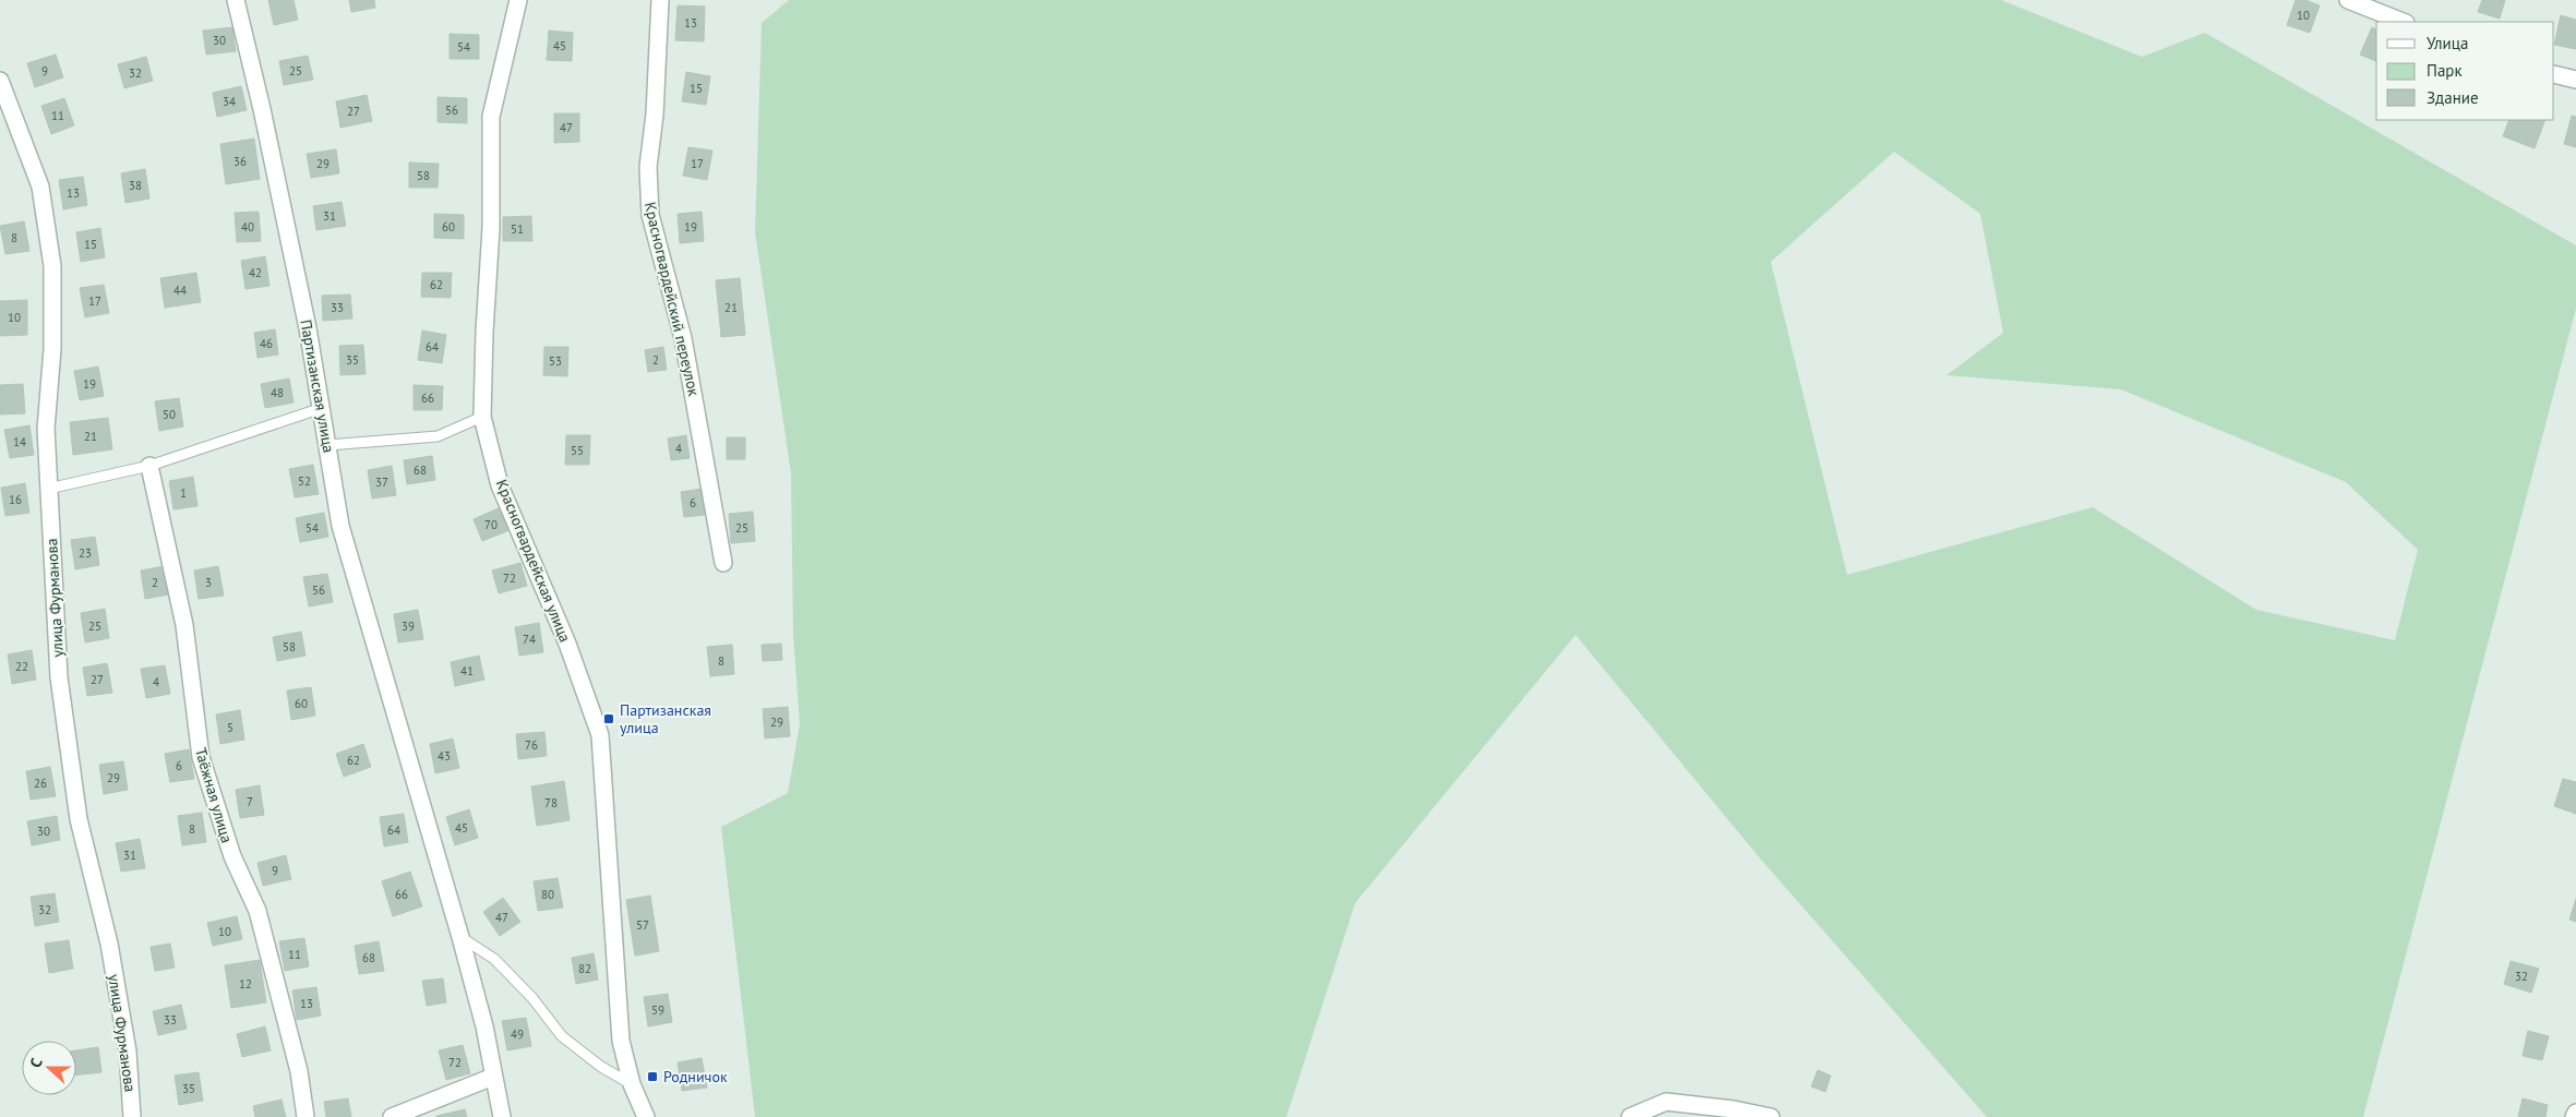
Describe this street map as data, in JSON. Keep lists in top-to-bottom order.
{
  "streets": {
    "street": [
      "Красногвардейский переулок",
      "Партизанская улица",
      "Красногвардейская улица",
      "улица Фурманова",
      "Таёжная улица"
    ]
  },
  "places": {
    "transit": ["Партизанская улица", "Родничок"]
  },
  "house_numbers": [
    "10",
    "13",
    "30",
    "45",
    "54",
    "9",
    "25",
    "32",
    "15",
    "34",
    "56",
    "27",
    "11",
    "47",
    "36",
    "29",
    "17",
    "58",
    "38",
    "13",
    "31",
    "40",
    "60",
    "19",
    "51",
    "8",
    "15",
    "42",
    "62",
    "44",
    "17",
    "33",
    "21",
    "10",
    "46",
    "64",
    "35",
    "2",
    "53",
    "19",
    "48",
    "66",
    "50",
    "21",
    "14",
    "4",
    "55",
    "68",
    "52",
    "37",
    "1",
    "16",
    "6",
    "70",
    "54",
    "25",
    "23",
    "72",
    "2",
    "3",
    "56",
    "25",
    "39",
    "74",
    "58",
    "8",
    "22",
    "41",
    "27",
    "4",
    "60",
    "29",
    "5",
    "76",
    "43",
    "62",
    "6",
    "29",
    "26",
    "7",
    "78",
    "45",
    "8",
    "64",
    "30",
    "31",
    "9",
    "66",
    "80",
    "32",
    "47",
    "57",
    "10",
    "11",
    "68",
    "82",
    "32",
    "12",
    "13",
    "59",
    "33",
    "49",
    "72",
    "35"
  ],
  "legend": ["Улица", "Парк", "Здание"],
  "north": "left"
}
